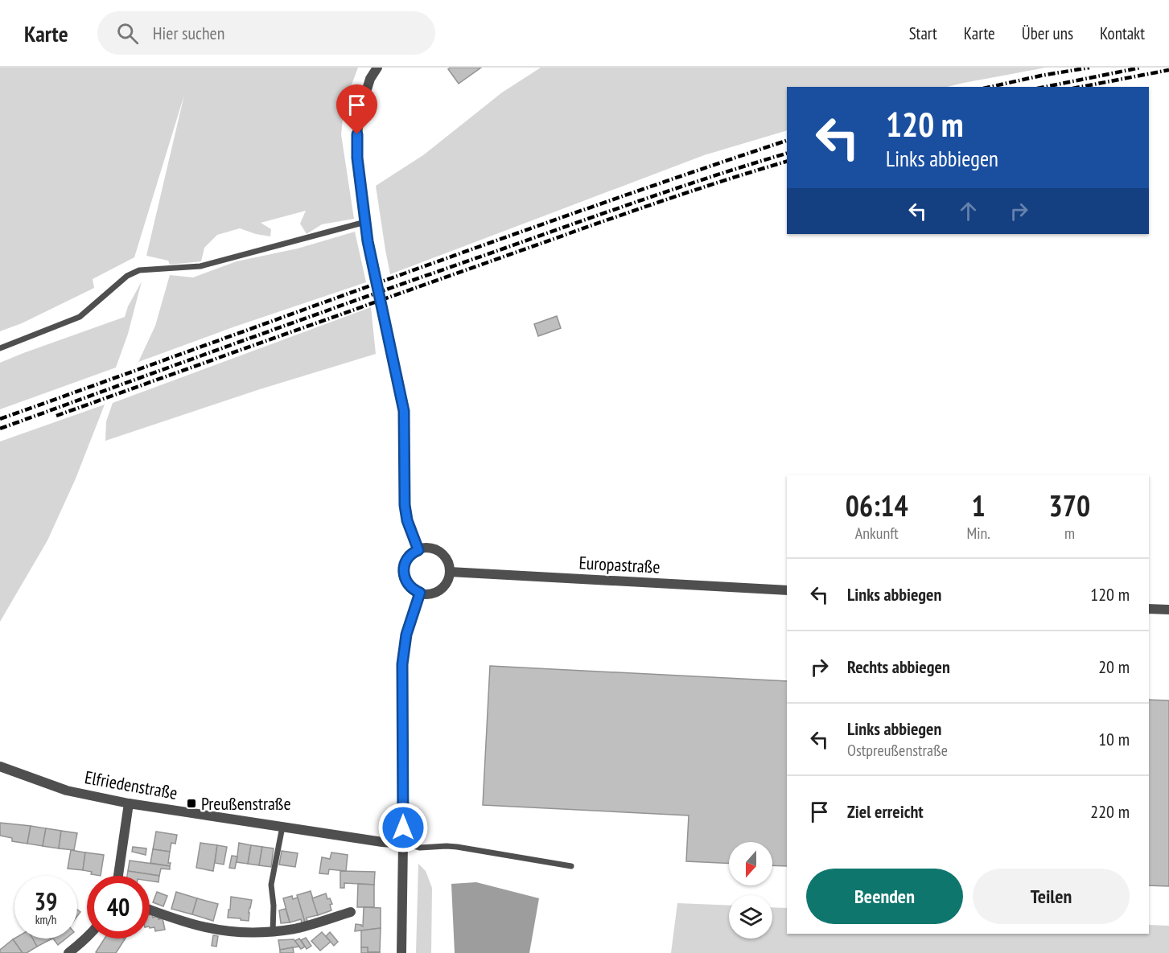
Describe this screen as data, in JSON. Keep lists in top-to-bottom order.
{
  "streets": {
    "street": ["Europastraße", "Elfriedenstraße"]
  },
  "places": {
    "transit": ["Preußenstraße"]
  },
  "north": "bottom",
  "page": {
    "header": "Karte",
    "search": "Hier suchen",
    "nav": [
      "Start",
      "Karte",
      "Über uns",
      "Kontakt"
    ],
    "turn": ["120 m", "Links abbiegen"],
    "eta": [
      "06:14",
      "Ankunft",
      "1",
      "Min.",
      "370",
      "m"
    ],
    "list": [
      {
        "name": "Links abbiegen",
        "value": "120 m"
      },
      {
        "name": "Rechts abbiegen",
        "value": "20 m"
      },
      {
        "name": "Links abbiegen",
        "note": "Ostpreußenstraße",
        "value": "10 m"
      },
      {
        "name": "Ziel erreicht",
        "value": "220 m"
      }
    ],
    "buttons": ["Beenden", "Teilen"],
    "speed": "39 km/h",
    "limit": "40"
  }
}
